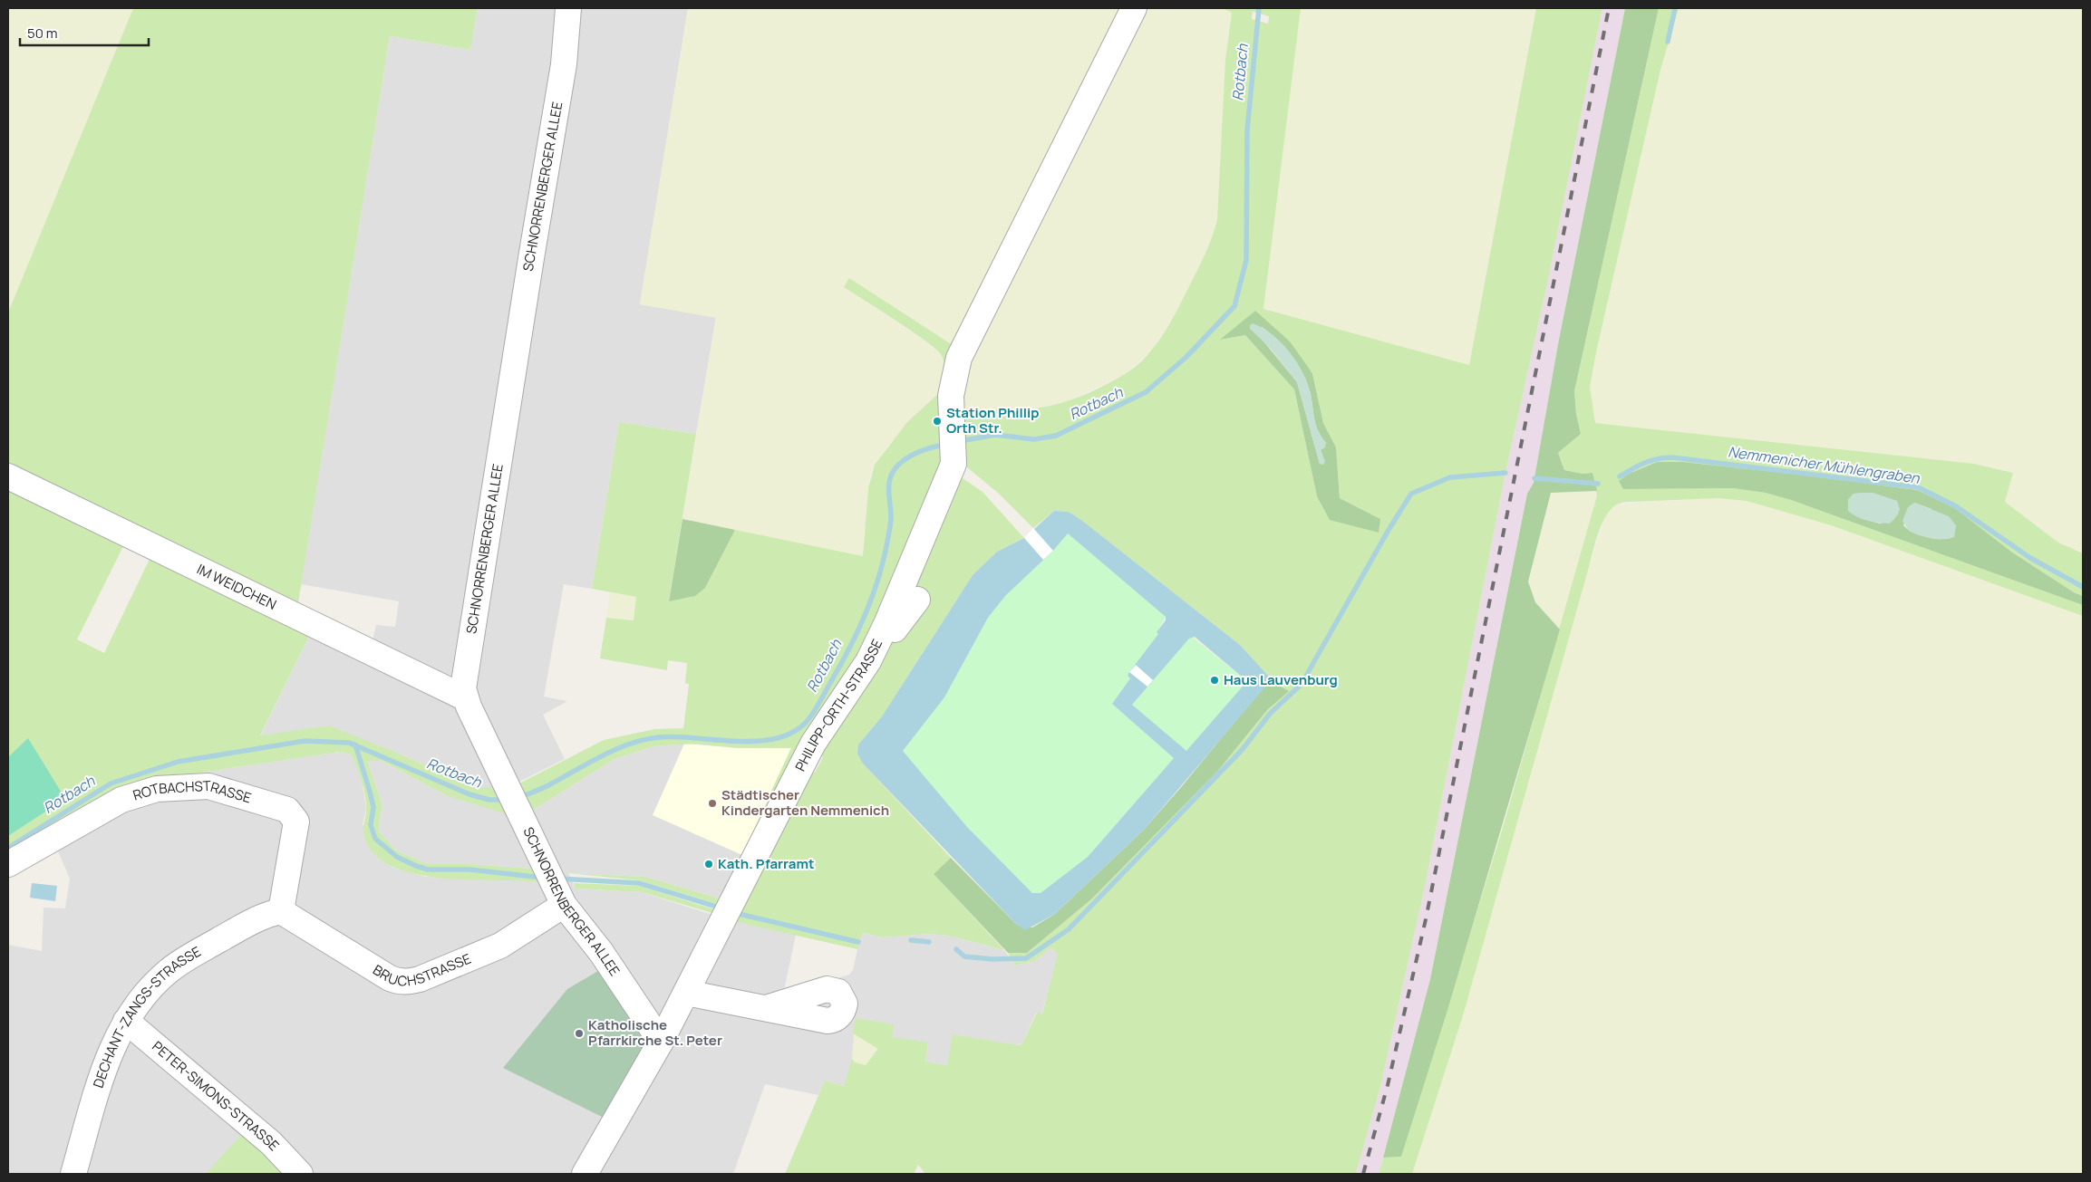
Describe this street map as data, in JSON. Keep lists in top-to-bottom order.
{
  "streets": {
    "street": [
      "SCHNORRENBERGER ALLEE",
      "IM WEIDCHEN",
      "PHILIPP-ORTH-STRASSE",
      "ROTBACHSTRASSE",
      "BRUCHSTRASSE",
      "DECHANT-ZANGS-STRASSE",
      "PETER-SIMONS-STRASSE"
    ]
  },
  "crossings": [
    ["SCHNORRENBERGER ALLEE", "IM WEIDCHEN"],
    ["SCHNORRENBERGER ALLEE", "PHILIPP-ORTH-STRASSE"],
    ["SCHNORRENBERGER ALLEE", "BRUCHSTRASSE"],
    ["ROTBACHSTRASSE", "BRUCHSTRASSE"],
    ["ROTBACHSTRASSE", "DECHANT-ZANGS-STRASSE"],
    ["BRUCHSTRASSE", "DECHANT-ZANGS-STRASSE"],
    ["DECHANT-ZANGS-STRASSE", "PETER-SIMONS-STRASSE"]
  ],
  "water": ["Rotbach", "Nemmenicher Mühlengraben"],
  "places": [
    "Station Phillip Orth Str.",
    "Haus Lauvenburg",
    "Städtischer Kindergarten Nemmenich",
    "Kath. Pfarramt",
    "Katholische Pfarrkirche St. Peter"
  ],
  "scale_bar": "50 m"
}
